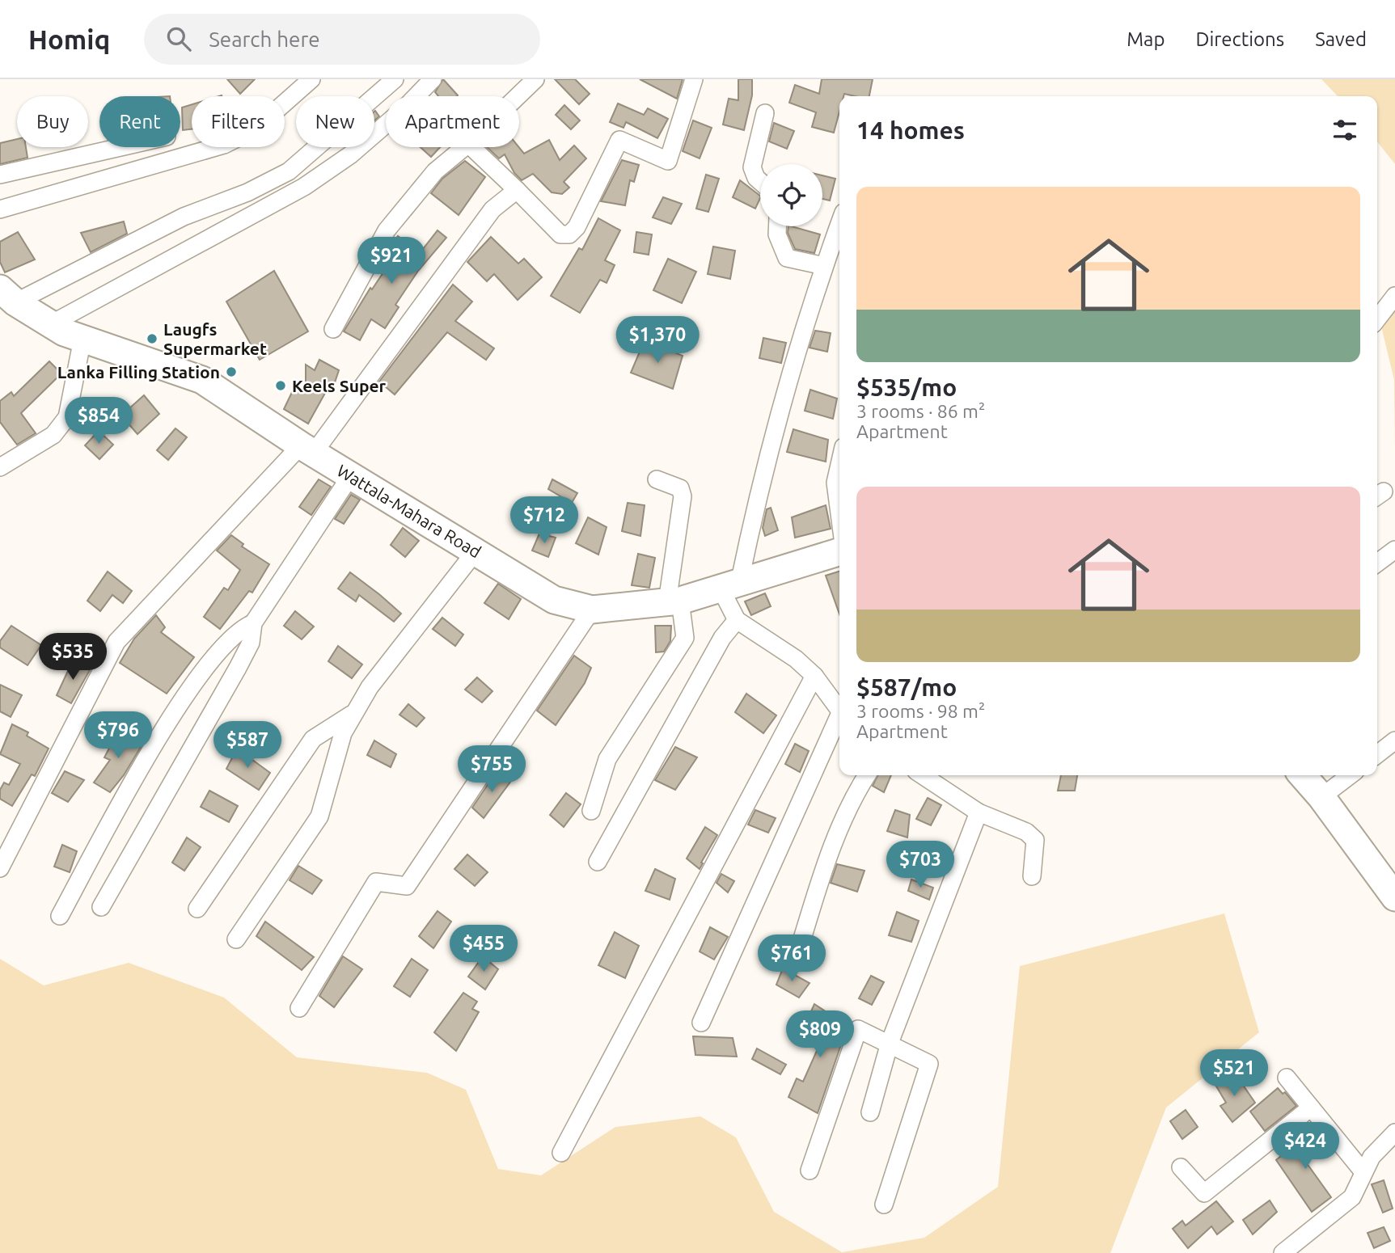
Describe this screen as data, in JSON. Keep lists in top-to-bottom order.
{
  "streets": {
    "main road": ["Wattala-Mahara Road"]
  },
  "places": ["Laugfs Supermarket", "Lanka Filling Station", "Keels Super"],
  "page": {
    "header": "Homiq",
    "search": "Search here",
    "nav": ["Map", "Directions", "Saved"],
    "chip": [
      "Buy",
      "Rent",
      "Filters",
      "New",
      "Apartment"
    ],
    "heading": "14 homes",
    "list": [
      {
        "name": "$535/mo",
        "note": "3 rooms · 86 m² · Apartment"
      },
      {
        "name": "$587/mo",
        "note": "3 rooms · 98 m² · Apartment"
      }
    ],
    "price": [
      "$921",
      "$1,370",
      "$854",
      "$712",
      "$535",
      "$796",
      "$587",
      "$755",
      "$703",
      "$455",
      "$761",
      "$809",
      "$521",
      "$424"
    ]
  }
}
